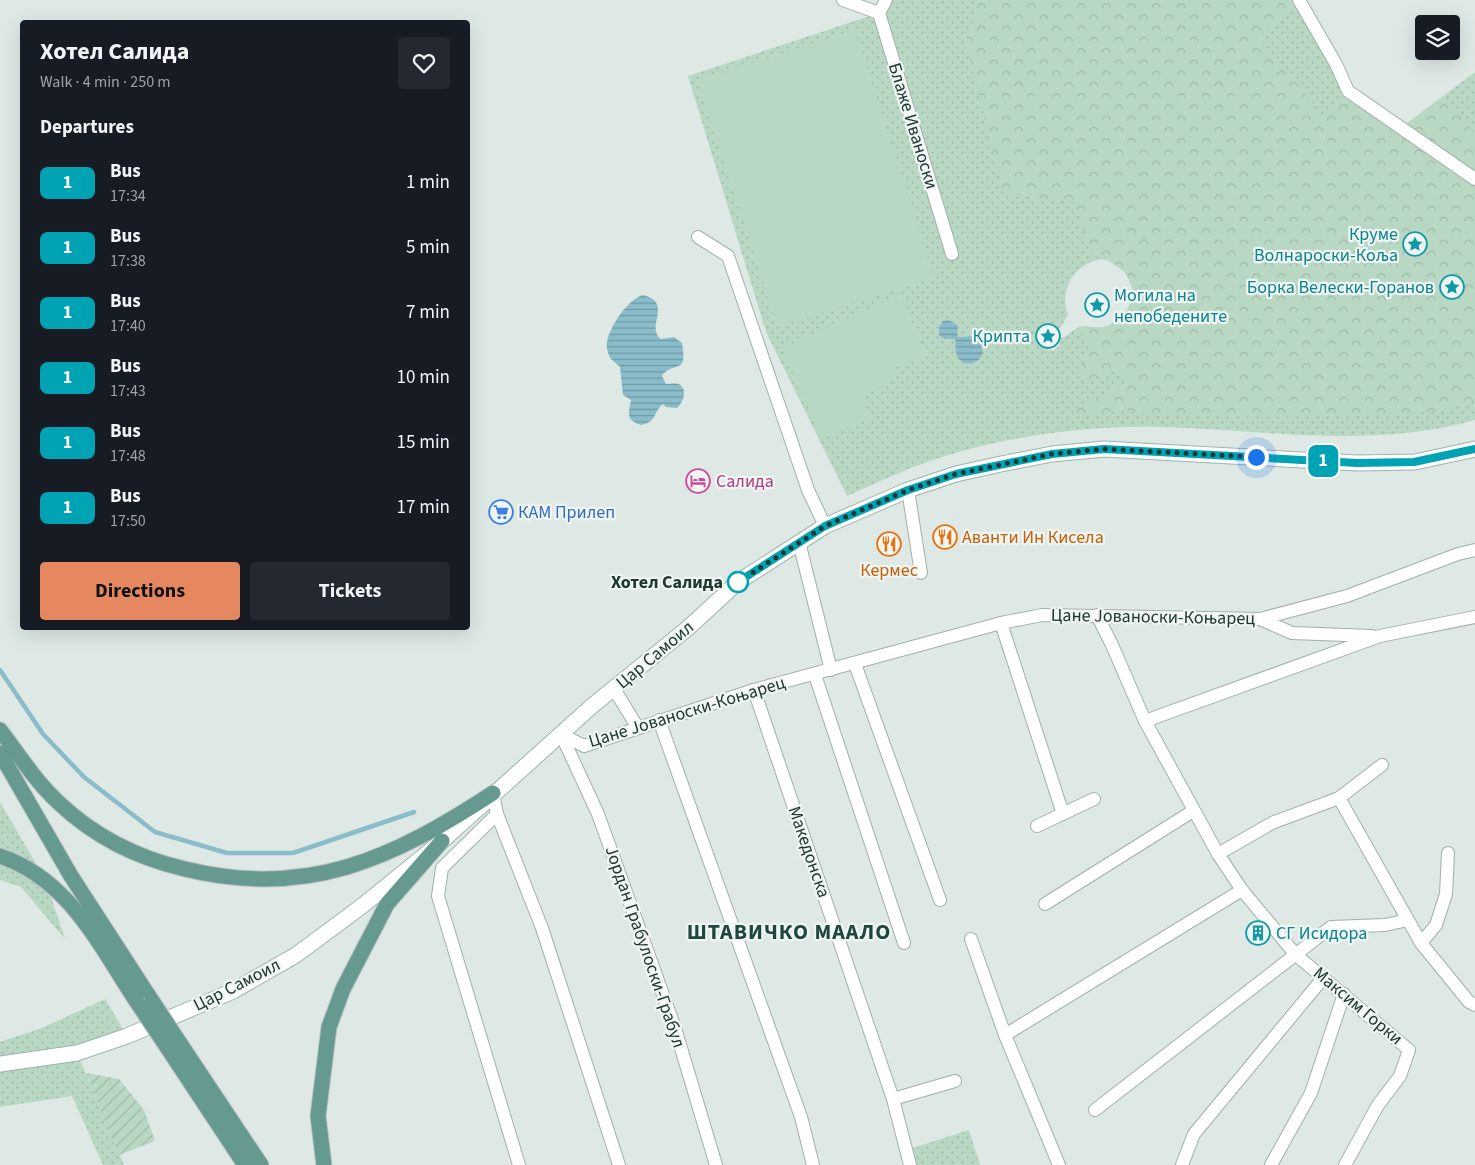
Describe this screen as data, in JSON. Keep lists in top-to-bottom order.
{
  "streets": {
    "street": [
      "Блаже Иваноски",
      "Цане Јованоски-Коњарец",
      "Цар Самоил",
      "Македонска",
      "Јордан Грабулоски-Грабул",
      "Максим Горки"
    ]
  },
  "crossings": [
    ["Цане Јованоски-Коњарец", "Цар Самоил"],
    ["Цане Јованоски-Коњарец", "Македонска"],
    ["Цане Јованоски-Коњарец", "Јордан Грабулоски-Грабул"],
    ["Цане Јованоски-Коњарец", "Максим Горки"],
    ["Цар Самоил", "Јордан Грабулоски-Грабул"]
  ],
  "districts": ["ШТАВИЧКО МААЛО"],
  "places": {
    "place": [
      "Круме Волнароски-Коља",
      "Борка Велески-Горанов",
      "Могила на непобедените",
      "Крипта"
    ],
    "hotel": ["Салида"],
    "supermarket": ["КАМ Прилеп"],
    "restaurant": ["Аванти Ин Кисела", "Кермес"],
    "other": ["Хотел Салида"],
    "building": ["СГ Исидора"]
  },
  "lines": ["bus line 1"],
  "page": {
    "on_map": "1",
    "heading": [
      ["Хотел Салида", "Walk · 4 min · 250 m"],
      "Departures"
    ],
    "list": [
      {
        "mark": "1",
        "name": "Bus",
        "note": "17:34",
        "value": "1 min"
      },
      {
        "mark": "1",
        "name": "Bus",
        "note": "17:38",
        "value": "5 min"
      },
      {
        "mark": "1",
        "name": "Bus",
        "note": "17:40",
        "value": "7 min"
      },
      {
        "mark": "1",
        "name": "Bus",
        "note": "17:43",
        "value": "10 min"
      },
      {
        "mark": "1",
        "name": "Bus",
        "note": "17:48",
        "value": "15 min"
      },
      {
        "mark": "1",
        "name": "Bus",
        "note": "17:50",
        "value": "17 min"
      }
    ],
    "buttons": ["Directions", "Tickets"]
  }
}
